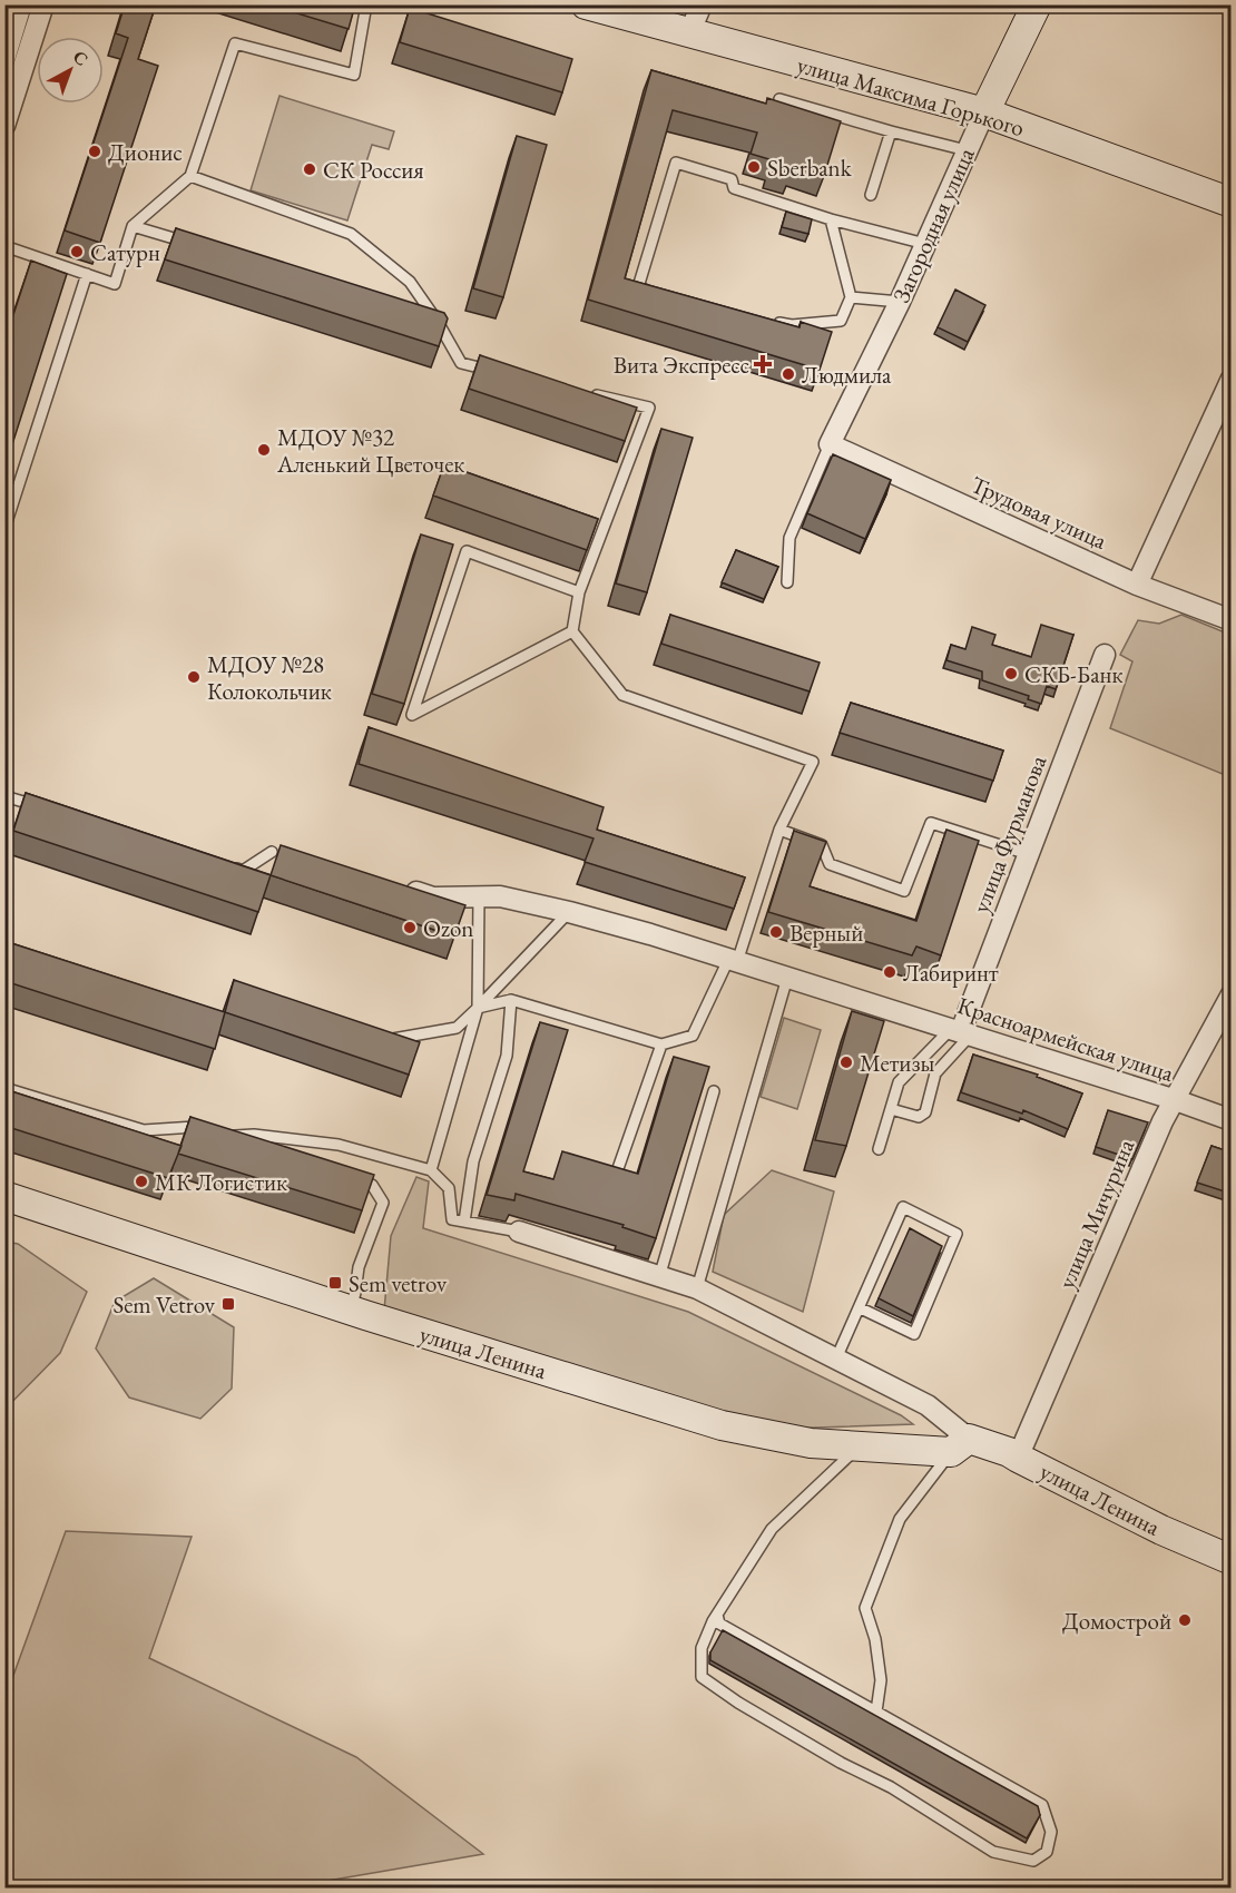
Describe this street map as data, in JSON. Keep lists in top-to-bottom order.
{
  "streets": {
    "street": [
      "улица Максима Горького",
      "Загородная улица",
      "Трудовая улица",
      "улица Фурманова",
      "Красноармейская улица",
      "улица Мичурина",
      "улица Ленина"
    ]
  },
  "crossings": [
    ["улица Максима Горького", "Загородная улица"],
    ["Загородная улица", "Трудовая улица"],
    ["улица Фурманова", "Красноармейская улица"],
    ["Красноармейская улица", "улица Мичурина"],
    ["улица Мичурина", "улица Ленина"]
  ],
  "places": {
    "other": [
      "Дионис",
      "Sberbank",
      "СК Россия",
      "Сатурн",
      "Людмила",
      "МДОУ №32 Аленький Цветочек",
      "СКБ-Банк",
      "МДОУ №28 Колокольчик",
      "Ozon",
      "Верный",
      "Лабиринт",
      "Метизы",
      "МК Логистик",
      "Домострой"
    ],
    "health": ["Вита Экспресс"],
    "transit": ["Sem vetrov", "Sem Vetrov"]
  },
  "north": "top right"
}
